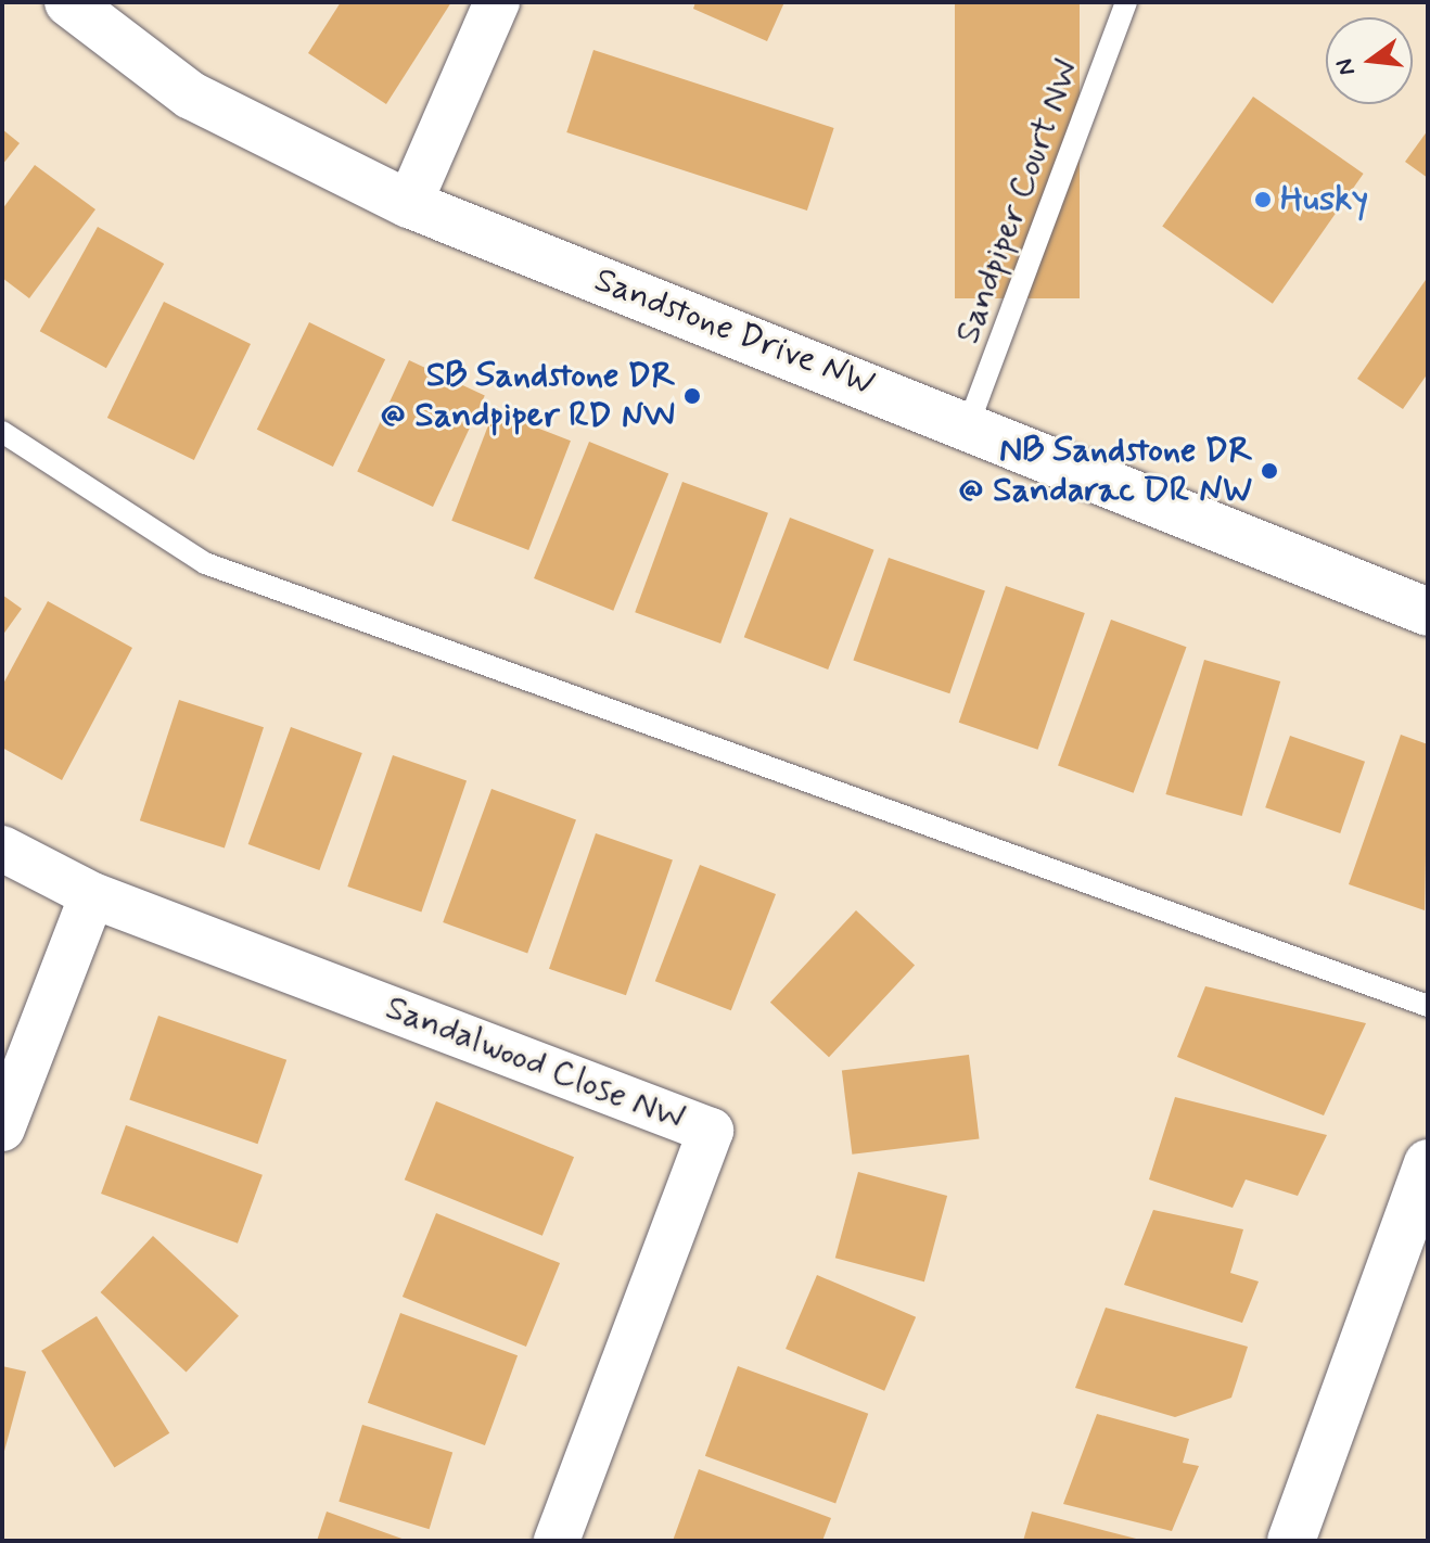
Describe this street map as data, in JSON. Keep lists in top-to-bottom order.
{
  "streets": {
    "street": ["Sandstone Drive NW", "Sandalwood Close NW"],
    "lane": ["Sandpiper Court NW"]
  },
  "crossings": [
    ["Sandpiper Court NW", "Sandstone Drive NW"]
  ],
  "places": ["Husky", "SB Sandstone DR @ Sandpiper RD NW", "NB Sandstone DR @ Sandarac DR NW"],
  "north": "left"
}
